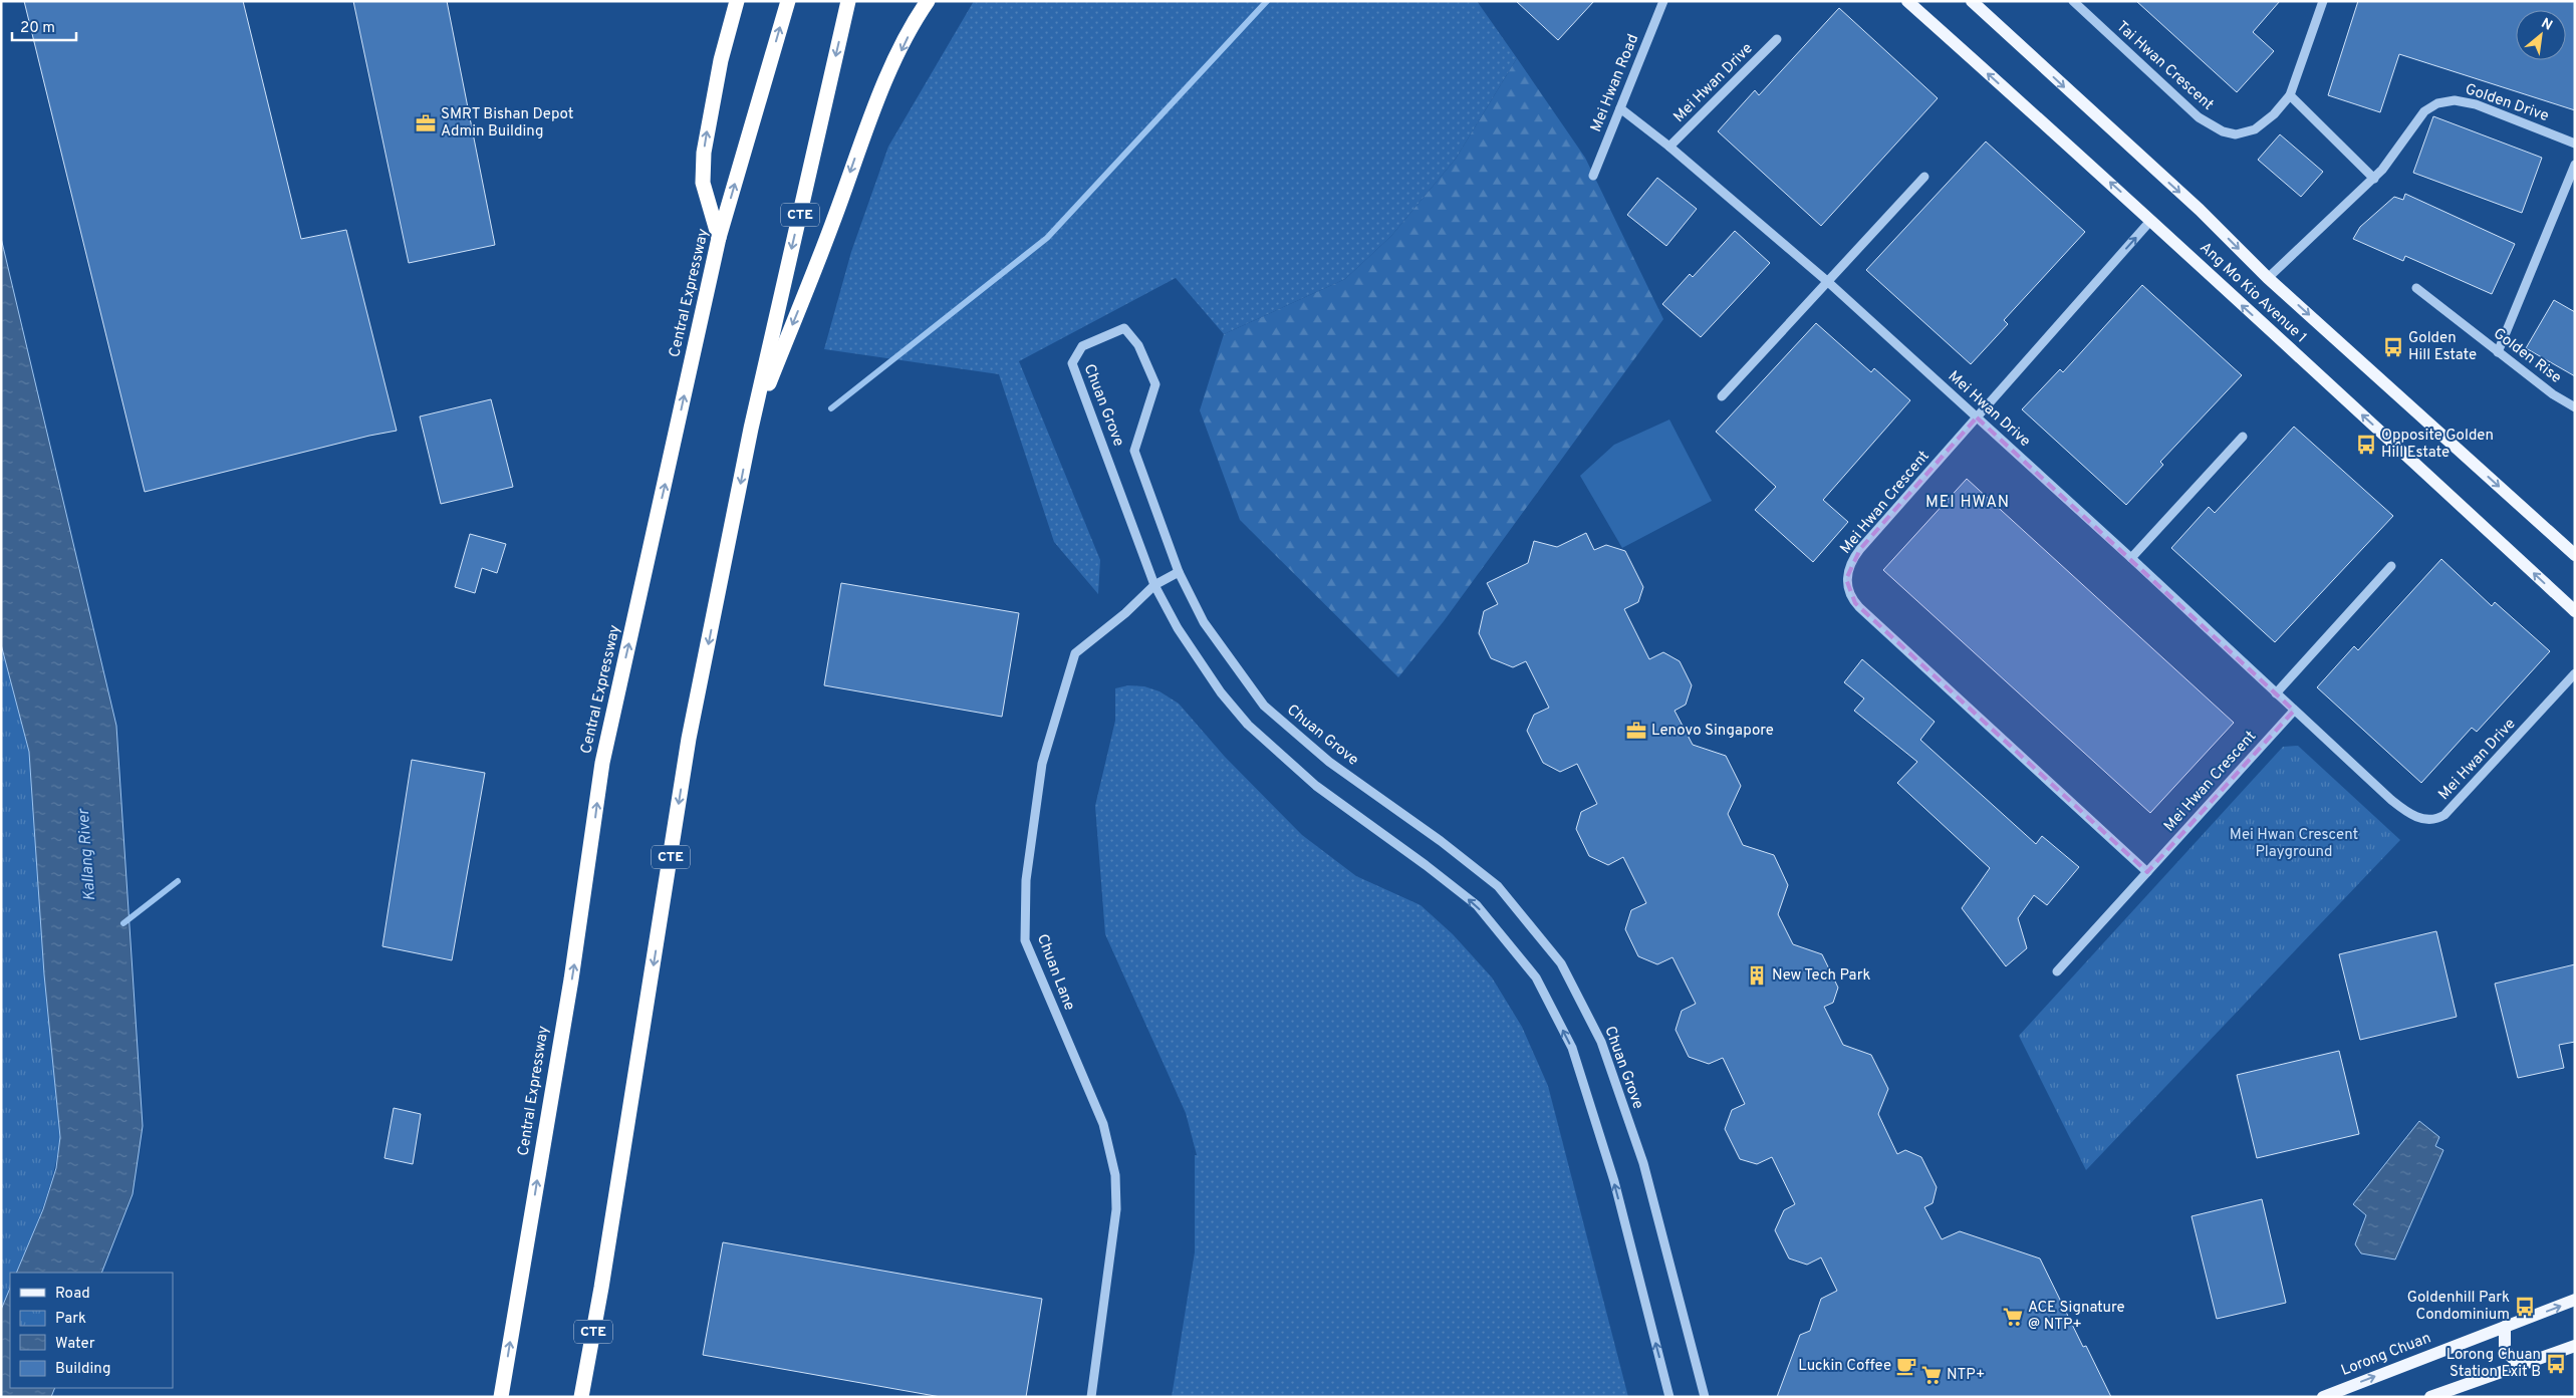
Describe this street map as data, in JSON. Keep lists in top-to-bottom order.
{
  "streets": {
    "highway": ["CTE", "Central Expressway"],
    "main road": ["Ang Mo Kio Avenue 1", "Lorong Chuan"],
    "street": [
      "Tai Hwan Crescent",
      "Mei Hwan Road",
      "Mei Hwan Drive",
      "Golden Drive",
      "Golden Rise",
      "Chuan Grove",
      "Mei Hwan Crescent",
      "Chuan Lane"
    ]
  },
  "crossings": [
    ["Mei Hwan Road", "Mei Hwan Drive"],
    ["Mei Hwan Drive", "Mei Hwan Crescent"],
    ["Ang Mo Kio Avenue 1", "Mei Hwan Crescent"],
    ["Chuan Grove", "Chuan Lane"]
  ],
  "districts": ["MEI HWAN"],
  "water": ["Kallang River"],
  "parks": ["Mei Hwan Crescent Playground"],
  "places": {
    "office": ["SMRT Bishan Depot Admin Building", "Lenovo Singapore"],
    "bus stop": [
      "Golden Hill Estate",
      "Opposite Golden Hill Estate",
      "Goldenhill Park Condominium",
      "Lorong Chuan Station Exit B"
    ],
    "building": ["New Tech Park"],
    "supermarket": ["ACE Signature @ NTP+", "NTP+"],
    "cafe": ["Luckin Coffee"]
  },
  "legend": [
    "Road",
    "Park",
    "Water",
    "Building"
  ],
  "scale_bar": "20 m",
  "north": "top right"
}
